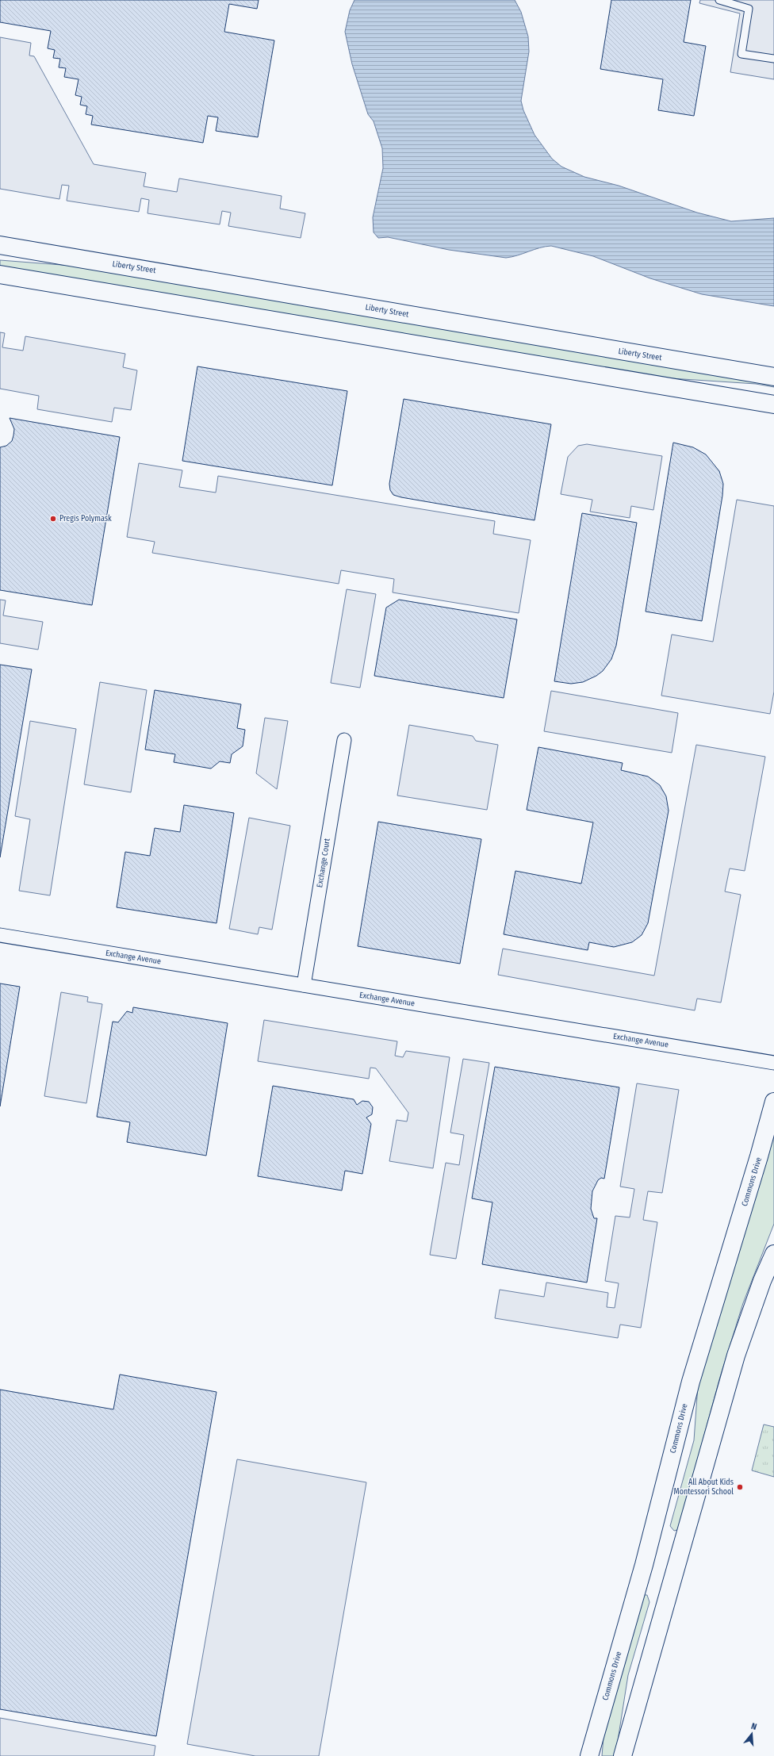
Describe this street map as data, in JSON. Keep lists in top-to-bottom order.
{
  "streets": {
    "street": [
      "Liberty Street",
      "Exchange Court",
      "Exchange Avenue",
      "Commons Drive"
    ]
  },
  "crossings": [
    ["Exchange Court", "Exchange Avenue"]
  ],
  "places": ["Pregis Polymask", "All About Kids Montessori School"],
  "north": "top"
}
